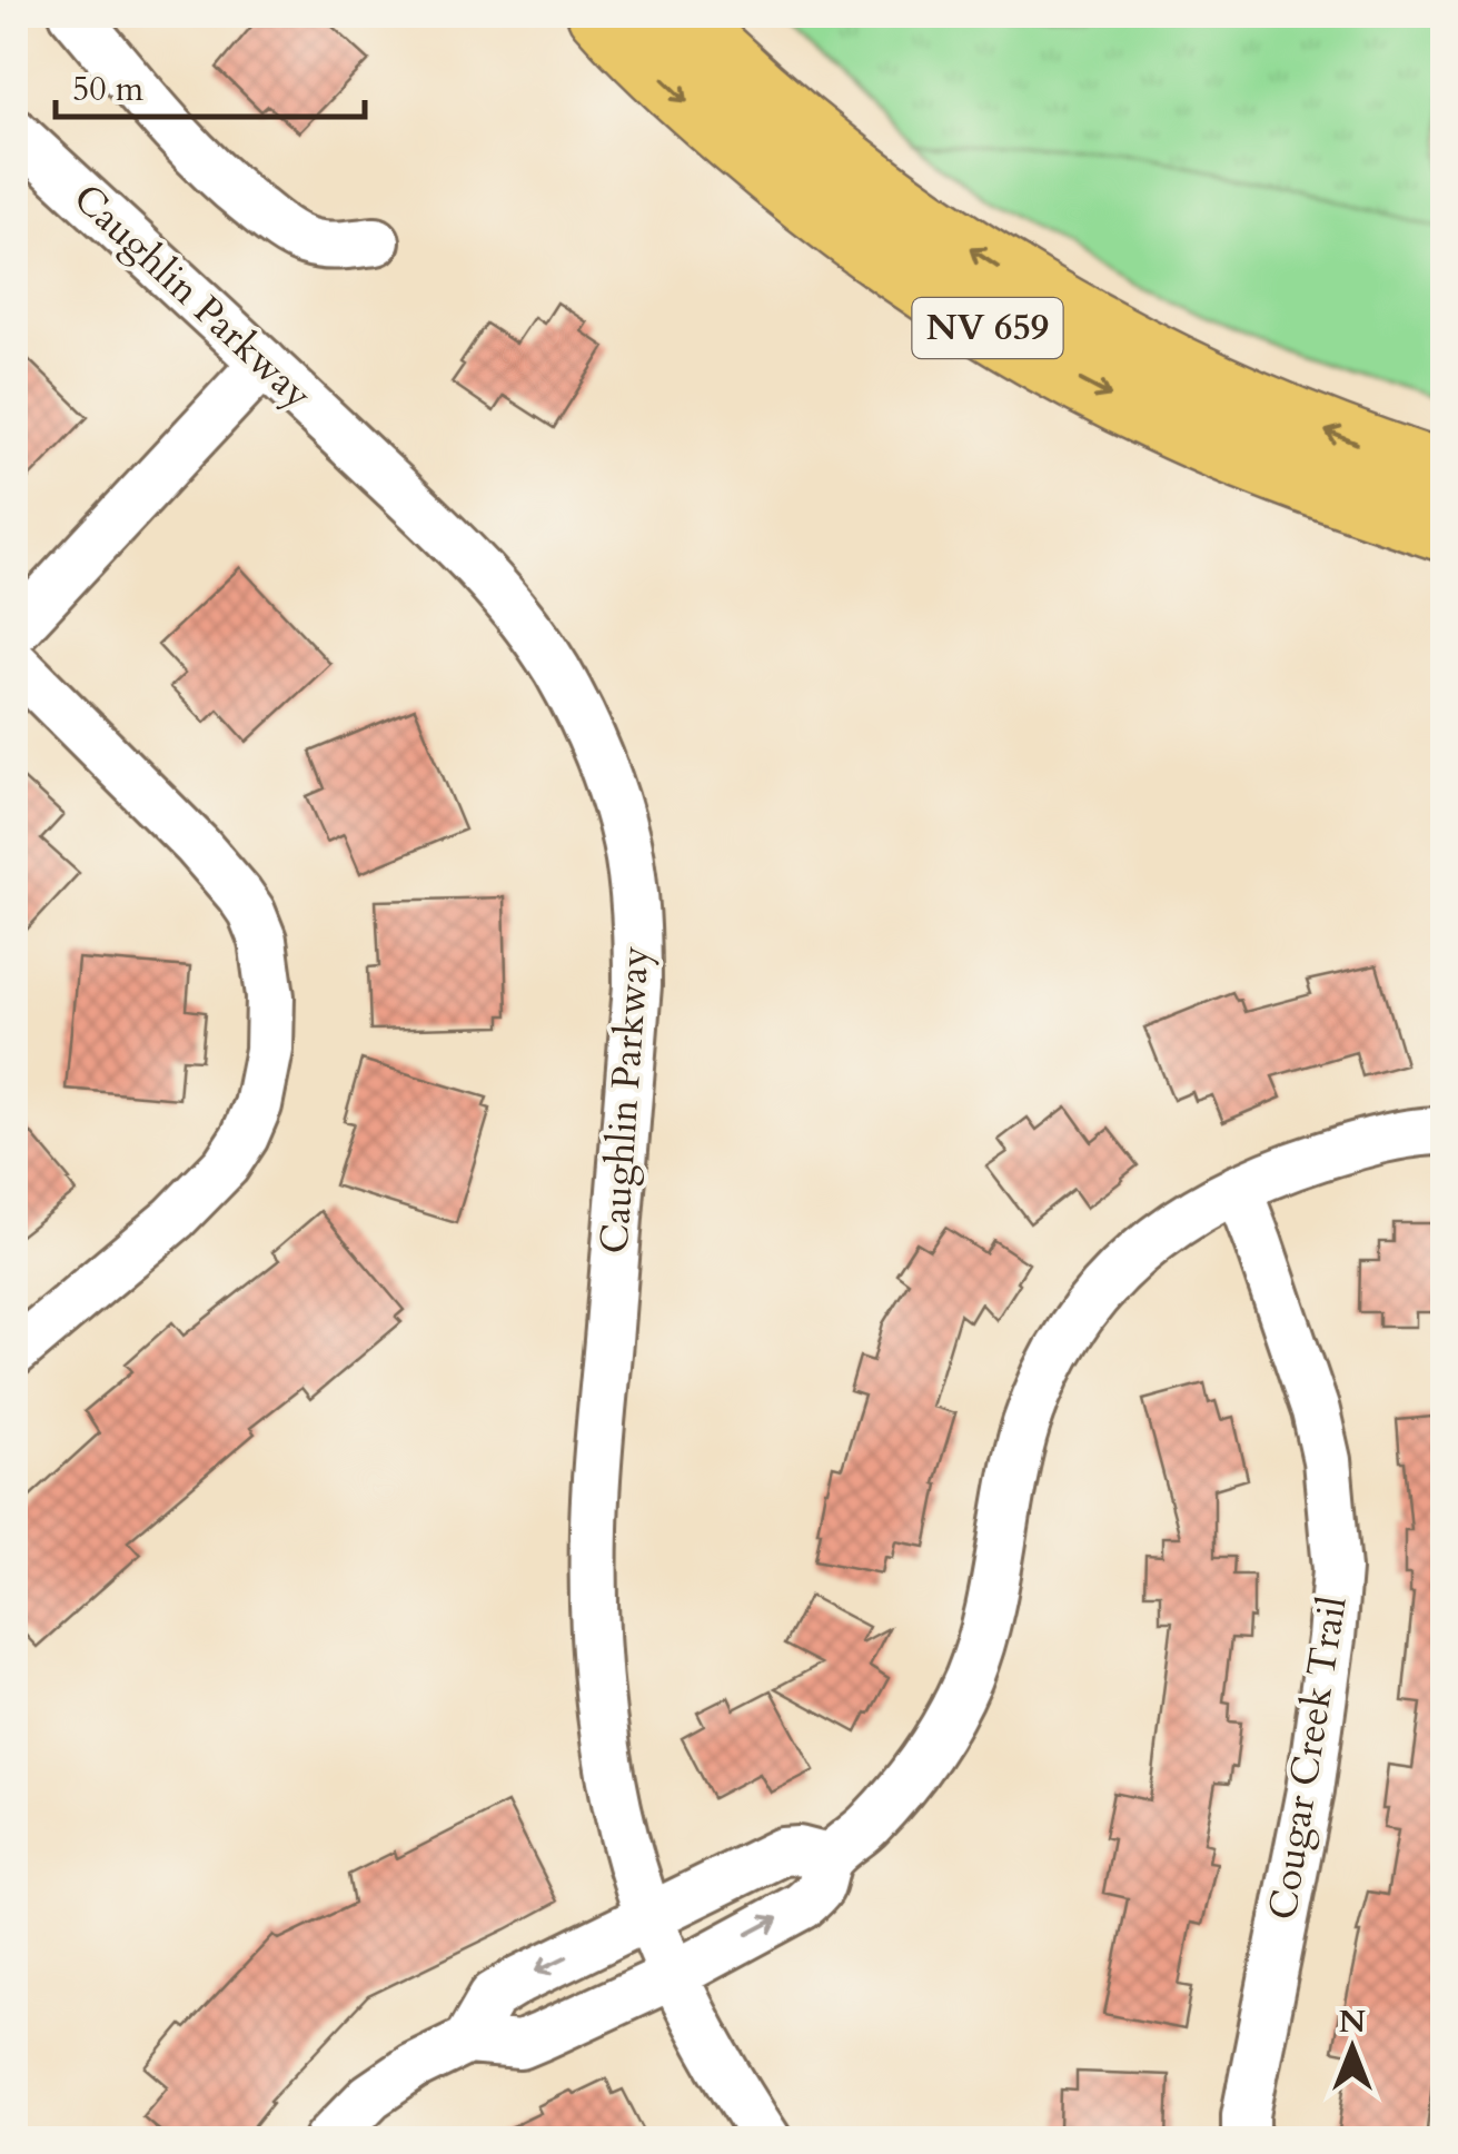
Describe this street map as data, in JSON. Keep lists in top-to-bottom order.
{
  "streets": {
    "main road": ["NV 659"],
    "street": ["Caughlin Parkway", "Cougar Creek Trail"]
  },
  "scale_bar": "50 m",
  "north": "top"
}
